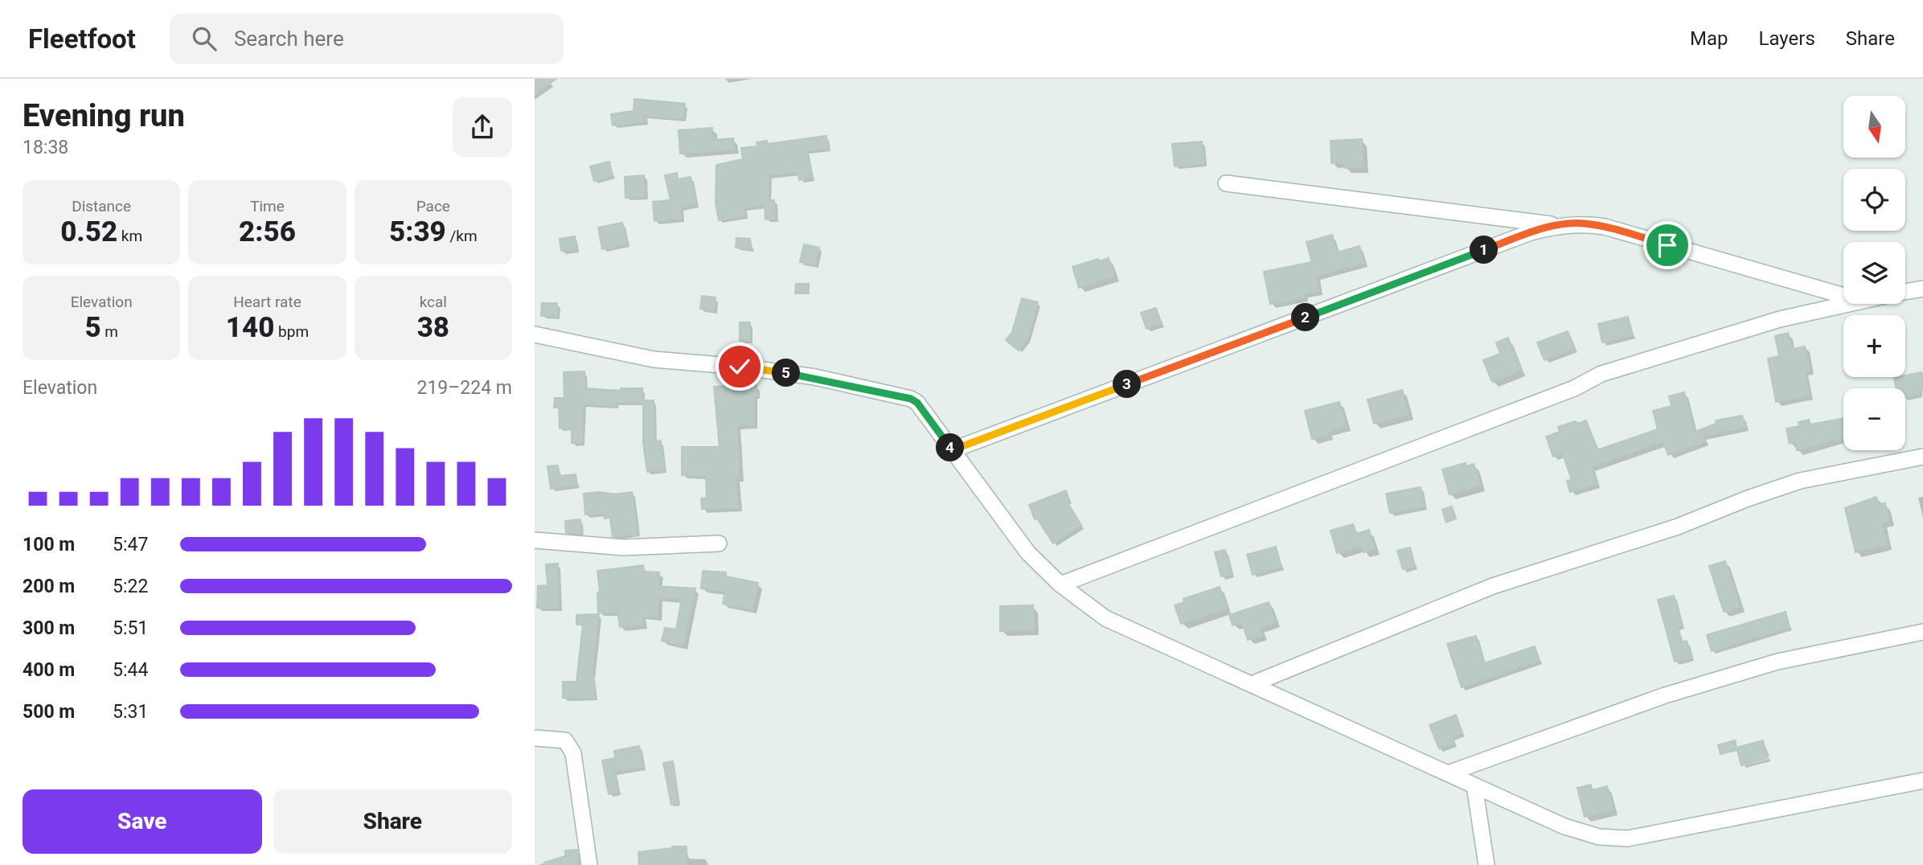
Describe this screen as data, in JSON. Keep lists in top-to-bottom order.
{
  "north": "bottom",
  "page": {
    "header": "Fleetfoot",
    "search": "Search here",
    "nav": ["Map", "Layers", "Share"],
    "heading": ["Evening run", "18:38"],
    "map_buttons": ["+", "−"],
    "stats": [
      ["Distance", "0.52 km"],
      ["Time", "2:56"],
      ["Pace", "5:39 /km"],
      ["Elevation", "5 m"],
      ["Heart rate", "140 bpm"],
      ["kcal", "38"]
    ],
    "pins": [
      "1",
      "2",
      "5",
      "3",
      "4"
    ],
    "chart": ["Elevation", "219–224 m"],
    "list": [
      {
        "name": "100 m",
        "note": "5:47"
      },
      {
        "name": "200 m",
        "note": "5:22"
      },
      {
        "name": "300 m",
        "note": "5:51"
      },
      {
        "name": "400 m",
        "note": "5:44"
      },
      {
        "name": "500 m",
        "note": "5:31"
      }
    ],
    "buttons": ["Save", "Share"]
  }
}
